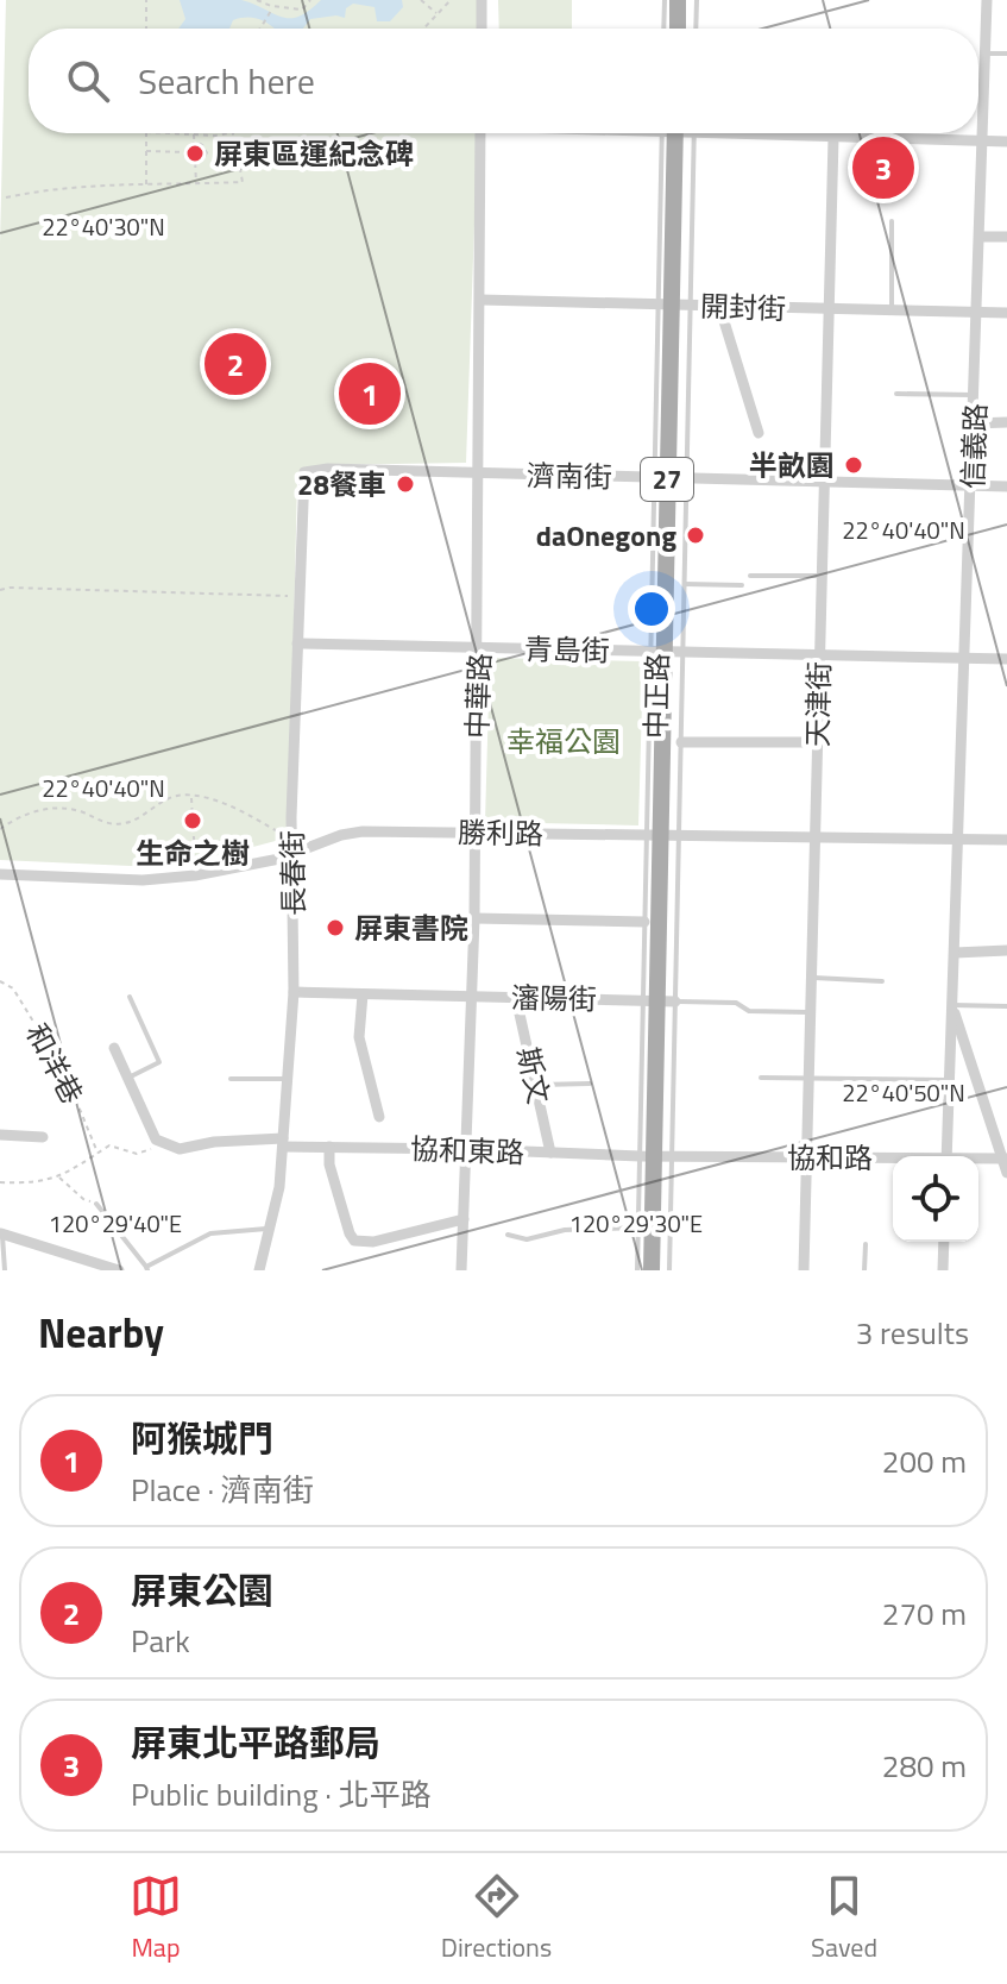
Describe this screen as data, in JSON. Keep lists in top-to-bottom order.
{
  "streets": {
    "main road": ["27", "中正路"],
    "street": [
      "開封街",
      "信義路",
      "濟南街",
      "青島街",
      "中華路",
      "天津街",
      "勝利路",
      "長春街",
      "瀋陽街",
      "斯文",
      "協和東路",
      "協和路"
    ],
    "path": ["和洋巷"]
  },
  "crossings": [
    ["開封街", "信義路"],
    ["開封街", "中華路"],
    ["開封街", "中正路"],
    ["開封街", "天津街"],
    ["信義路", "濟南街"],
    ["信義路", "青島街"],
    ["信義路", "勝利路"],
    ["信義路", "協和路"],
    ["濟南街", "中華路"],
    ["濟南街", "中正路"],
    ["濟南街", "天津街"],
    ["濟南街", "長春街"],
    ["青島街", "中華路"],
    ["青島街", "中正路"],
    ["青島街", "天津街"],
    ["青島街", "長春街"],
    ["中華路", "勝利路"],
    ["中華路", "瀋陽街"],
    ["中華路", "協和東路"],
    ["中正路", "勝利路"],
    ["中正路", "瀋陽街"],
    ["中正路", "協和東路"],
    ["中正路", "協和路"],
    ["天津街", "勝利路"],
    ["天津街", "瀋陽街"],
    ["天津街", "協和路"],
    ["勝利路", "長春街"],
    ["長春街", "瀋陽街"],
    ["長春街", "協和東路"],
    ["瀋陽街", "斯文"],
    ["斯文", "協和東路"],
    ["協和東路", "協和路"]
  ],
  "parks": ["幸福公園"],
  "places": [
    "屏東區運紀念碑",
    "半畝園",
    "28餐車",
    "daOnegong",
    "生命之樹",
    "屏東書院"
  ],
  "page": {
    "search": "Search here",
    "pins": ["3", "2", "1"],
    "heading": ["Nearby", "3 results"],
    "list": [
      {
        "mark": "1",
        "name": "阿猴城門",
        "note": "Place · 濟南街",
        "value": "200 m"
      },
      {
        "mark": "2",
        "name": "屏東公園",
        "note": "Park",
        "value": "270 m"
      },
      {
        "mark": "3",
        "name": "屏東北平路郵局",
        "note": "Public building · 北平路",
        "value": "280 m"
      }
    ],
    "nav": ["Map", "Directions", "Saved"]
  },
  "coordinates": [
    "22°40'30\"N",
    "22°40'40\"N",
    "22°40'50\"N",
    "120°29'40\"E",
    "120°29'30\"E"
  ]
}
